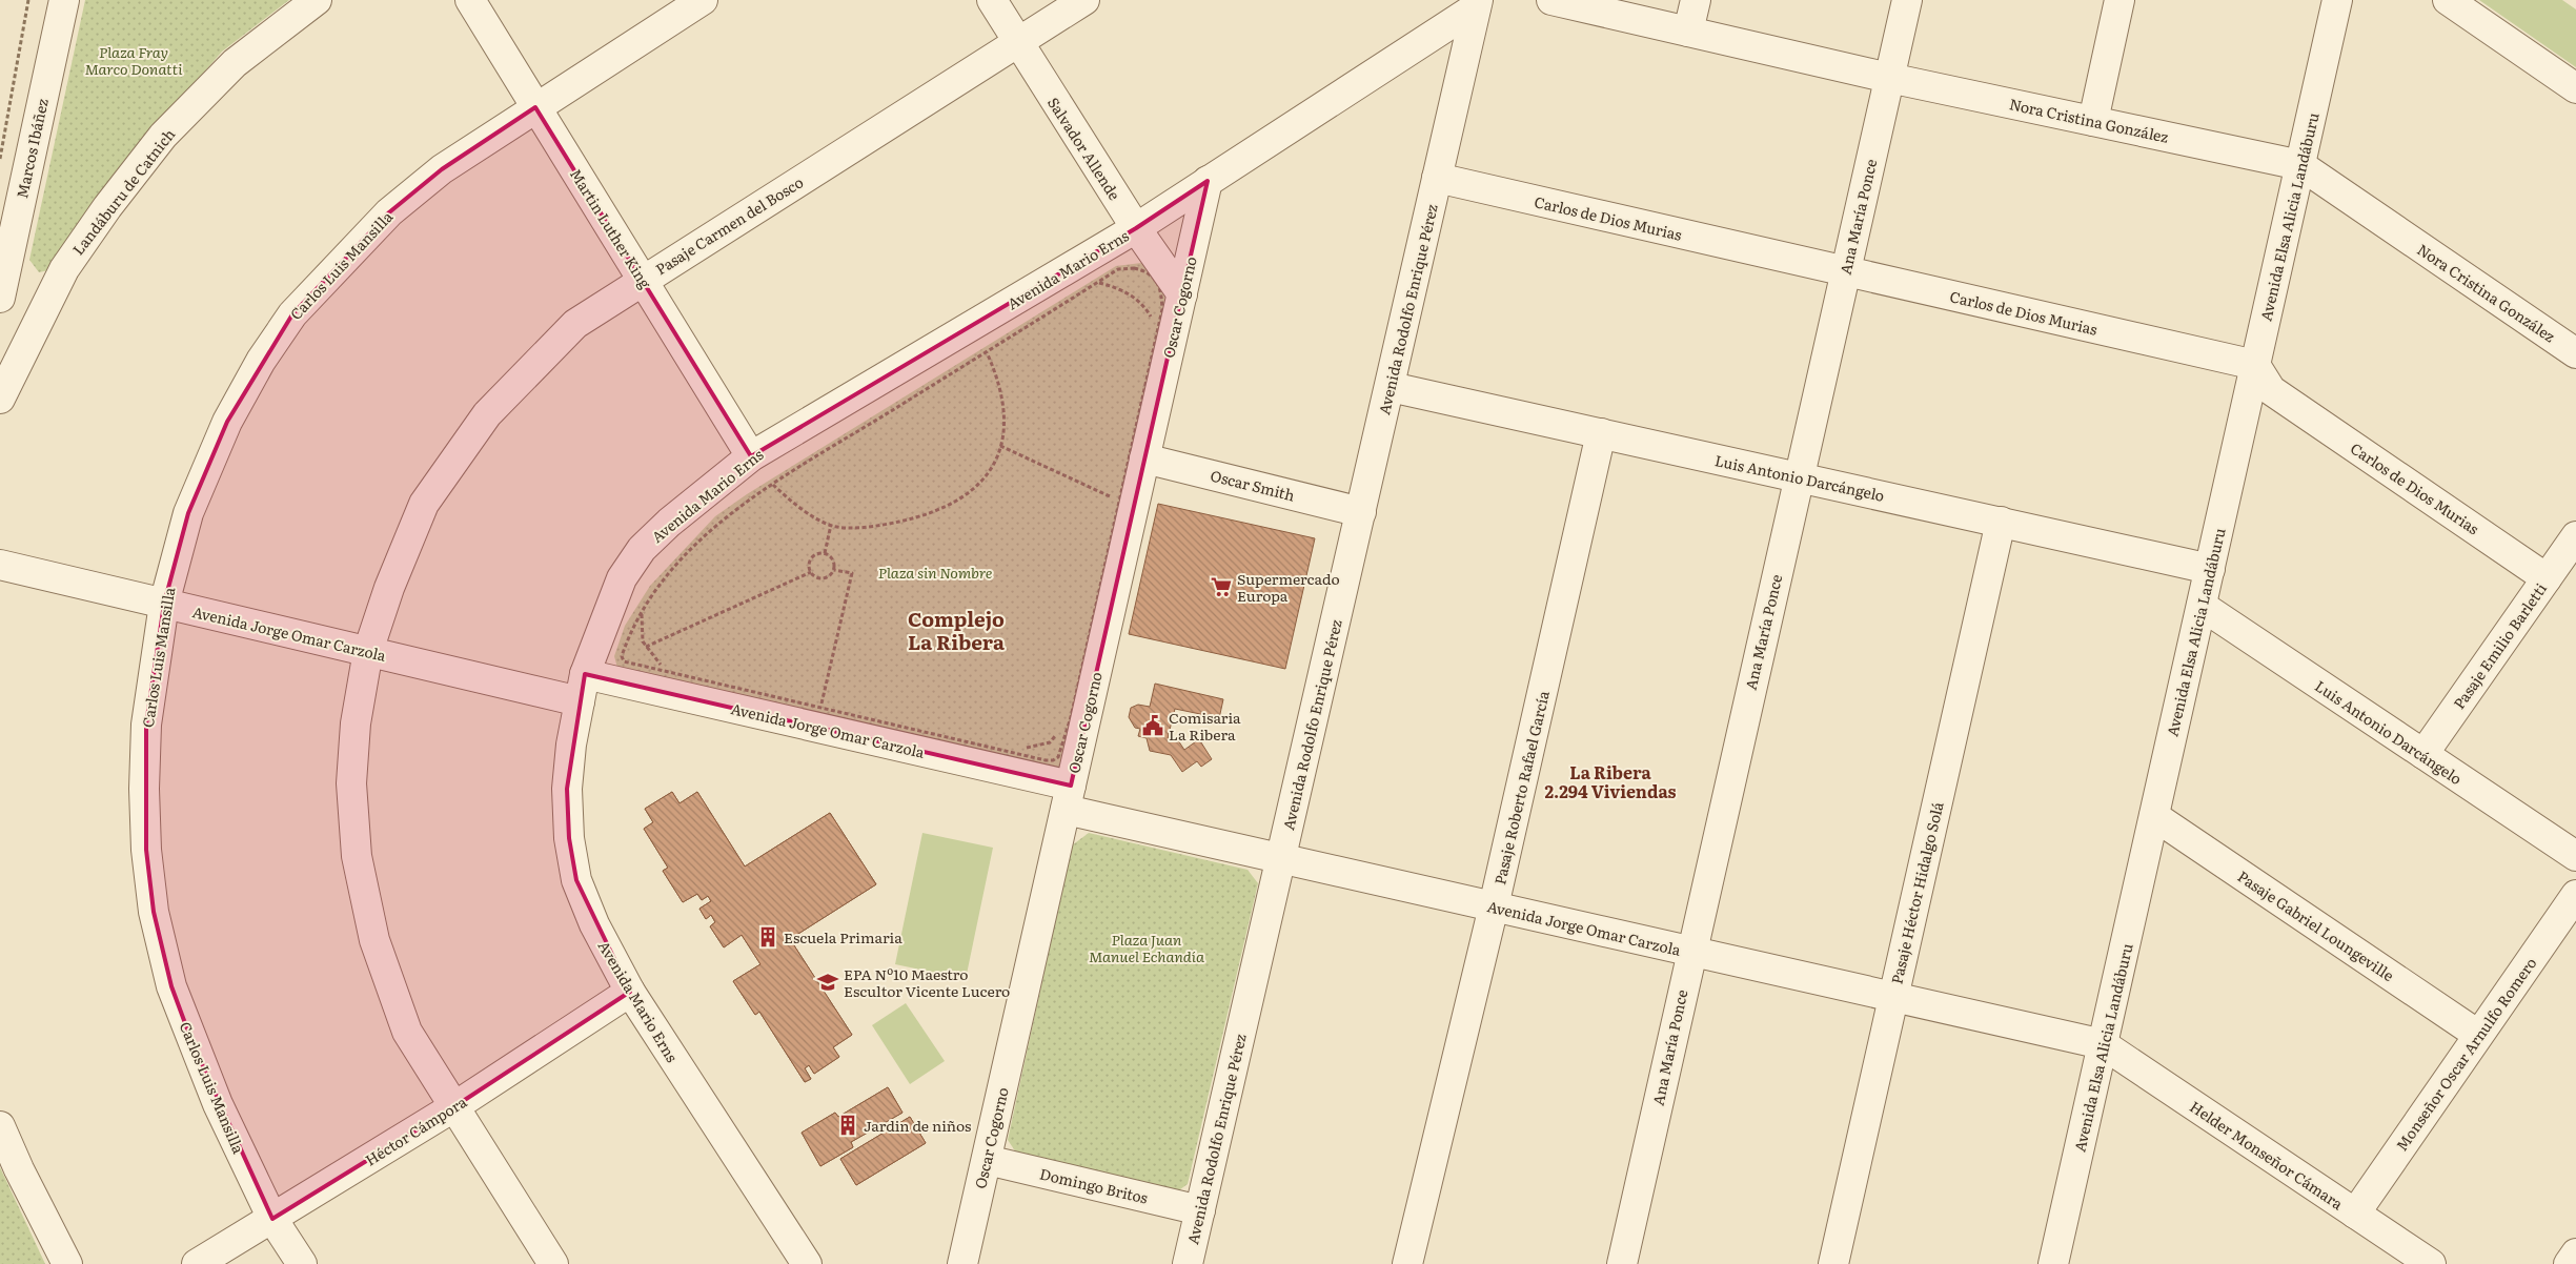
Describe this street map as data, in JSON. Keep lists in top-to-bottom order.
{
  "streets": {
    "street": [
      "Nora Cristina González",
      "Marcos Ibáñez",
      "Salvador Allende",
      "Landáburu de Catnich",
      "Ana María Ponce",
      "Avenida Elsa Alicia Landáburu",
      "Carlos de Dios Murias",
      "Pasaje Carmen del Bosco",
      "Martin Luther King",
      "Carlos Luis Mansilla",
      "Avenida Mario Erns",
      "Oscar Cogorno",
      "Avenida Rodolfo Enrique Pérez",
      "Luis Antonio Darcángelo",
      "Oscar Smith",
      "Avenida Jorge Omar Carzola",
      "Pasaje Emilio Barletti",
      "Pasaje Roberto Rafael García",
      "Pasaje Héctor Hidalgo Solá",
      "Pasaje Gabriel Loungeville",
      "Monseñor Oscar Arnulfo Romero",
      "Héctor Cámpora",
      "Helder Monseñor Cámara",
      "Domingo Britos"
    ]
  },
  "crossings": [
    ["Nora Cristina González", "Ana María Ponce"],
    ["Nora Cristina González", "Avenida Elsa Alicia Landáburu"],
    ["Salvador Allende", "Pasaje Carmen del Bosco"],
    ["Salvador Allende", "Avenida Mario Erns"],
    ["Salvador Allende", "Oscar Cogorno"],
    ["Ana María Ponce", "Carlos de Dios Murias"],
    ["Ana María Ponce", "Luis Antonio Darcángelo"],
    ["Ana María Ponce", "Avenida Jorge Omar Carzola"],
    ["Avenida Elsa Alicia Landáburu", "Carlos de Dios Murias"],
    ["Avenida Elsa Alicia Landáburu", "Luis Antonio Darcángelo"],
    ["Avenida Elsa Alicia Landáburu", "Avenida Jorge Omar Carzola"],
    ["Avenida Elsa Alicia Landáburu", "Pasaje Gabriel Loungeville"],
    ["Avenida Elsa Alicia Landáburu", "Helder Monseñor Cámara"],
    ["Carlos de Dios Murias", "Avenida Rodolfo Enrique Pérez"],
    ["Carlos de Dios Murias", "Pasaje Emilio Barletti"],
    ["Pasaje Carmen del Bosco", "Martin Luther King"],
    ["Pasaje Carmen del Bosco", "Avenida Jorge Omar Carzola"],
    ["Pasaje Carmen del Bosco", "Héctor Cámpora"],
    ["Martin Luther King", "Carlos Luis Mansilla"],
    ["Martin Luther King", "Avenida Mario Erns"],
    ["Carlos Luis Mansilla", "Avenida Jorge Omar Carzola"],
    ["Carlos Luis Mansilla", "Héctor Cámpora"],
    ["Avenida Mario Erns", "Oscar Cogorno"],
    ["Avenida Mario Erns", "Avenida Rodolfo Enrique Pérez"],
    ["Avenida Mario Erns", "Avenida Jorge Omar Carzola"],
    ["Avenida Mario Erns", "Héctor Cámpora"],
    ["Oscar Cogorno", "Oscar Smith"],
    ["Oscar Cogorno", "Avenida Jorge Omar Carzola"],
    ["Oscar Cogorno", "Domingo Britos"],
    ["Avenida Rodolfo Enrique Pérez", "Luis Antonio Darcángelo"],
    ["Avenida Rodolfo Enrique Pérez", "Oscar Smith"],
    ["Avenida Rodolfo Enrique Pérez", "Avenida Jorge Omar Carzola"],
    ["Avenida Rodolfo Enrique Pérez", "Domingo Britos"],
    ["Luis Antonio Darcángelo", "Pasaje Emilio Barletti"],
    ["Luis Antonio Darcángelo", "Pasaje Roberto Rafael García"],
    ["Luis Antonio Darcángelo", "Pasaje Héctor Hidalgo Solá"],
    ["Avenida Jorge Omar Carzola", "Pasaje Roberto Rafael García"],
    ["Avenida Jorge Omar Carzola", "Pasaje Héctor Hidalgo Solá"],
    ["Avenida Jorge Omar Carzola", "Helder Monseñor Cámara"],
    ["Pasaje Gabriel Loungeville", "Monseñor Oscar Arnulfo Romero"],
    ["Monseñor Oscar Arnulfo Romero", "Helder Monseñor Cámara"]
  ],
  "districts": ["Complejo La Ribera", "La Ribera 2.294 Viviendas"],
  "parks": ["Plaza Fray Marco Donatti", "Plaza sin Nombre", "Plaza Juan Manuel Echandía"],
  "places": {
    "supermarket": ["Supermercado Europa"],
    "public building": ["Comisaria La Ribera"],
    "building": ["Escuela Primaria", "Jardin de niños"],
    "school or university": ["EPA Nº10 Maestro Escultor Vicente Lucero"]
  }
}
